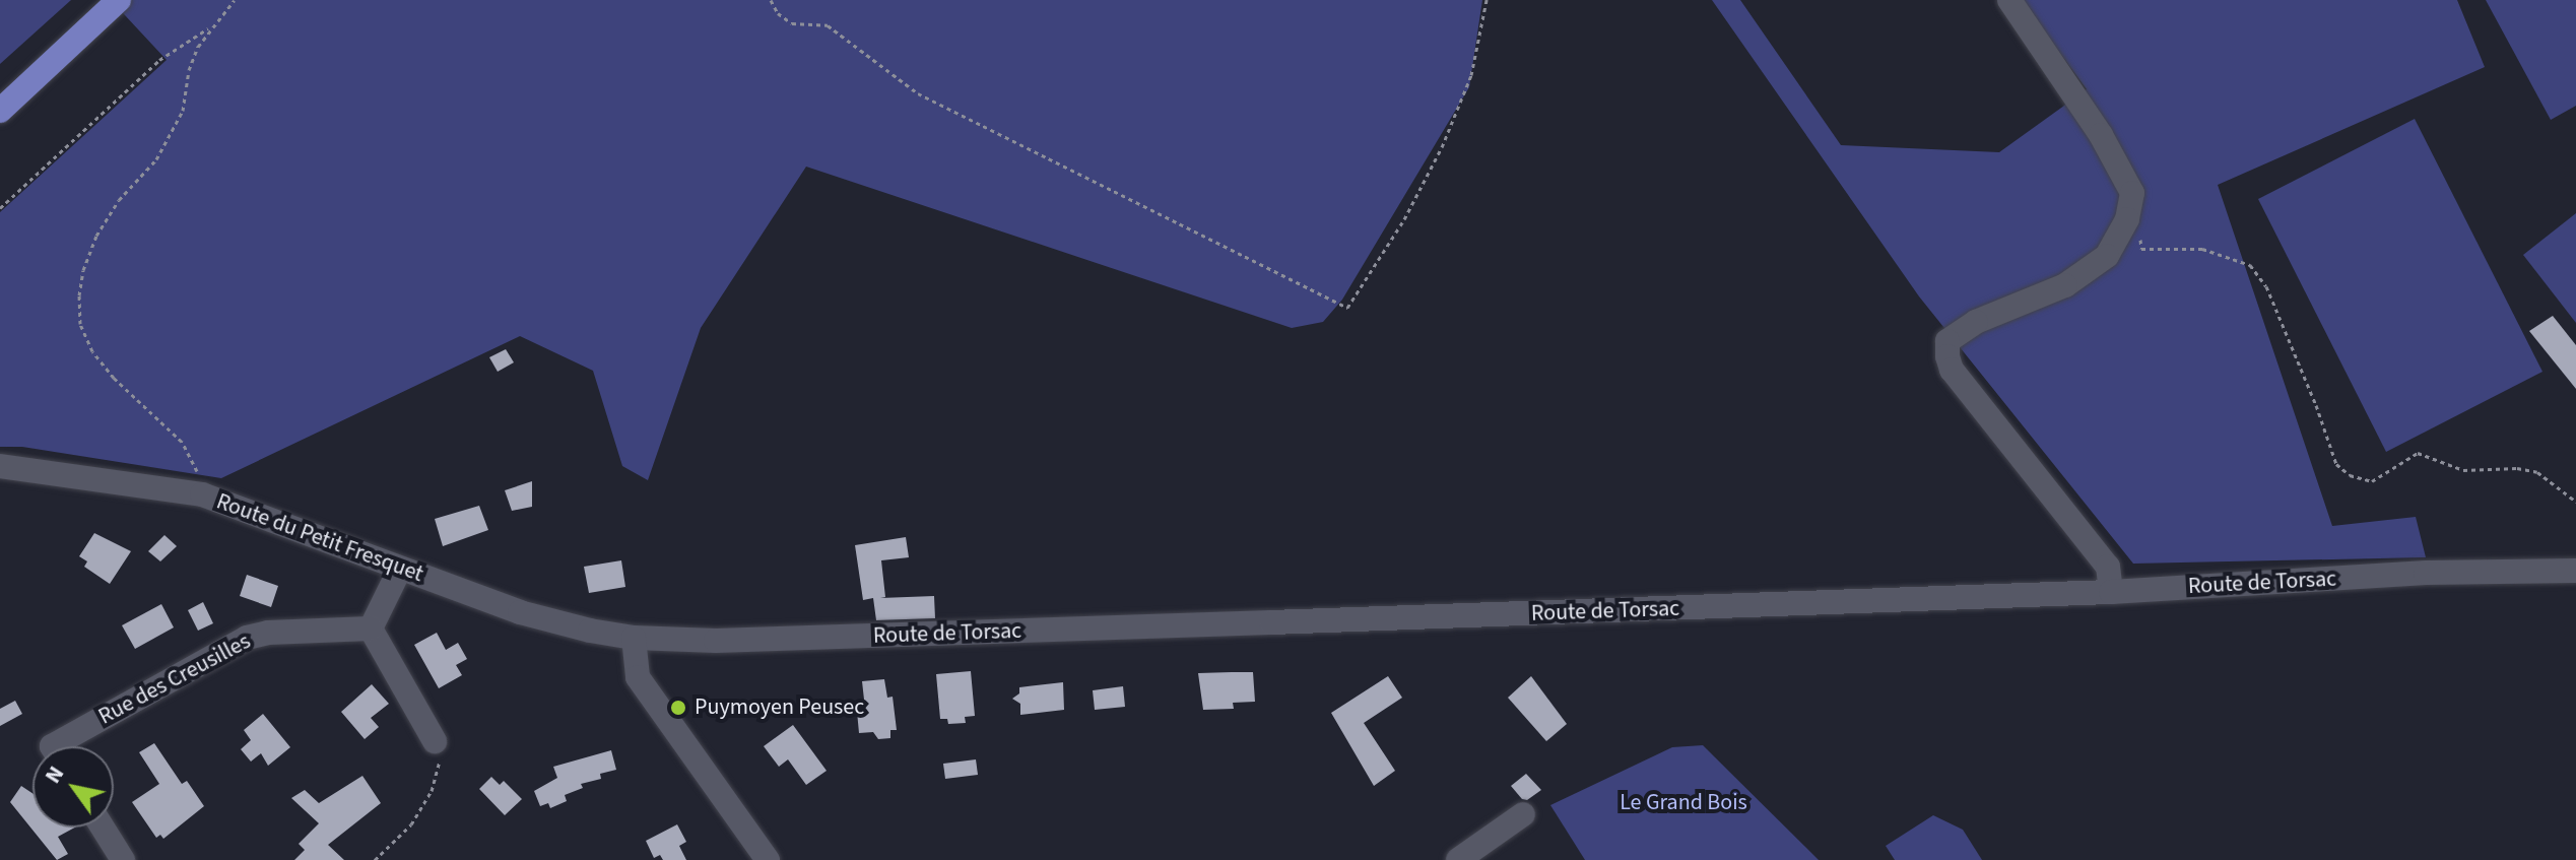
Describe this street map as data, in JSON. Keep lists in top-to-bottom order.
{
  "streets": {
    "street": ["Route du Petit Fresquet", "Route de Torsac", "Rue des Creusilles"]
  },
  "crossings": [
    ["Route du Petit Fresquet", "Route de Torsac"]
  ],
  "parks": ["Le Grand Bois"],
  "places": ["Puymoyen Peusec"],
  "north": "top left"
}
